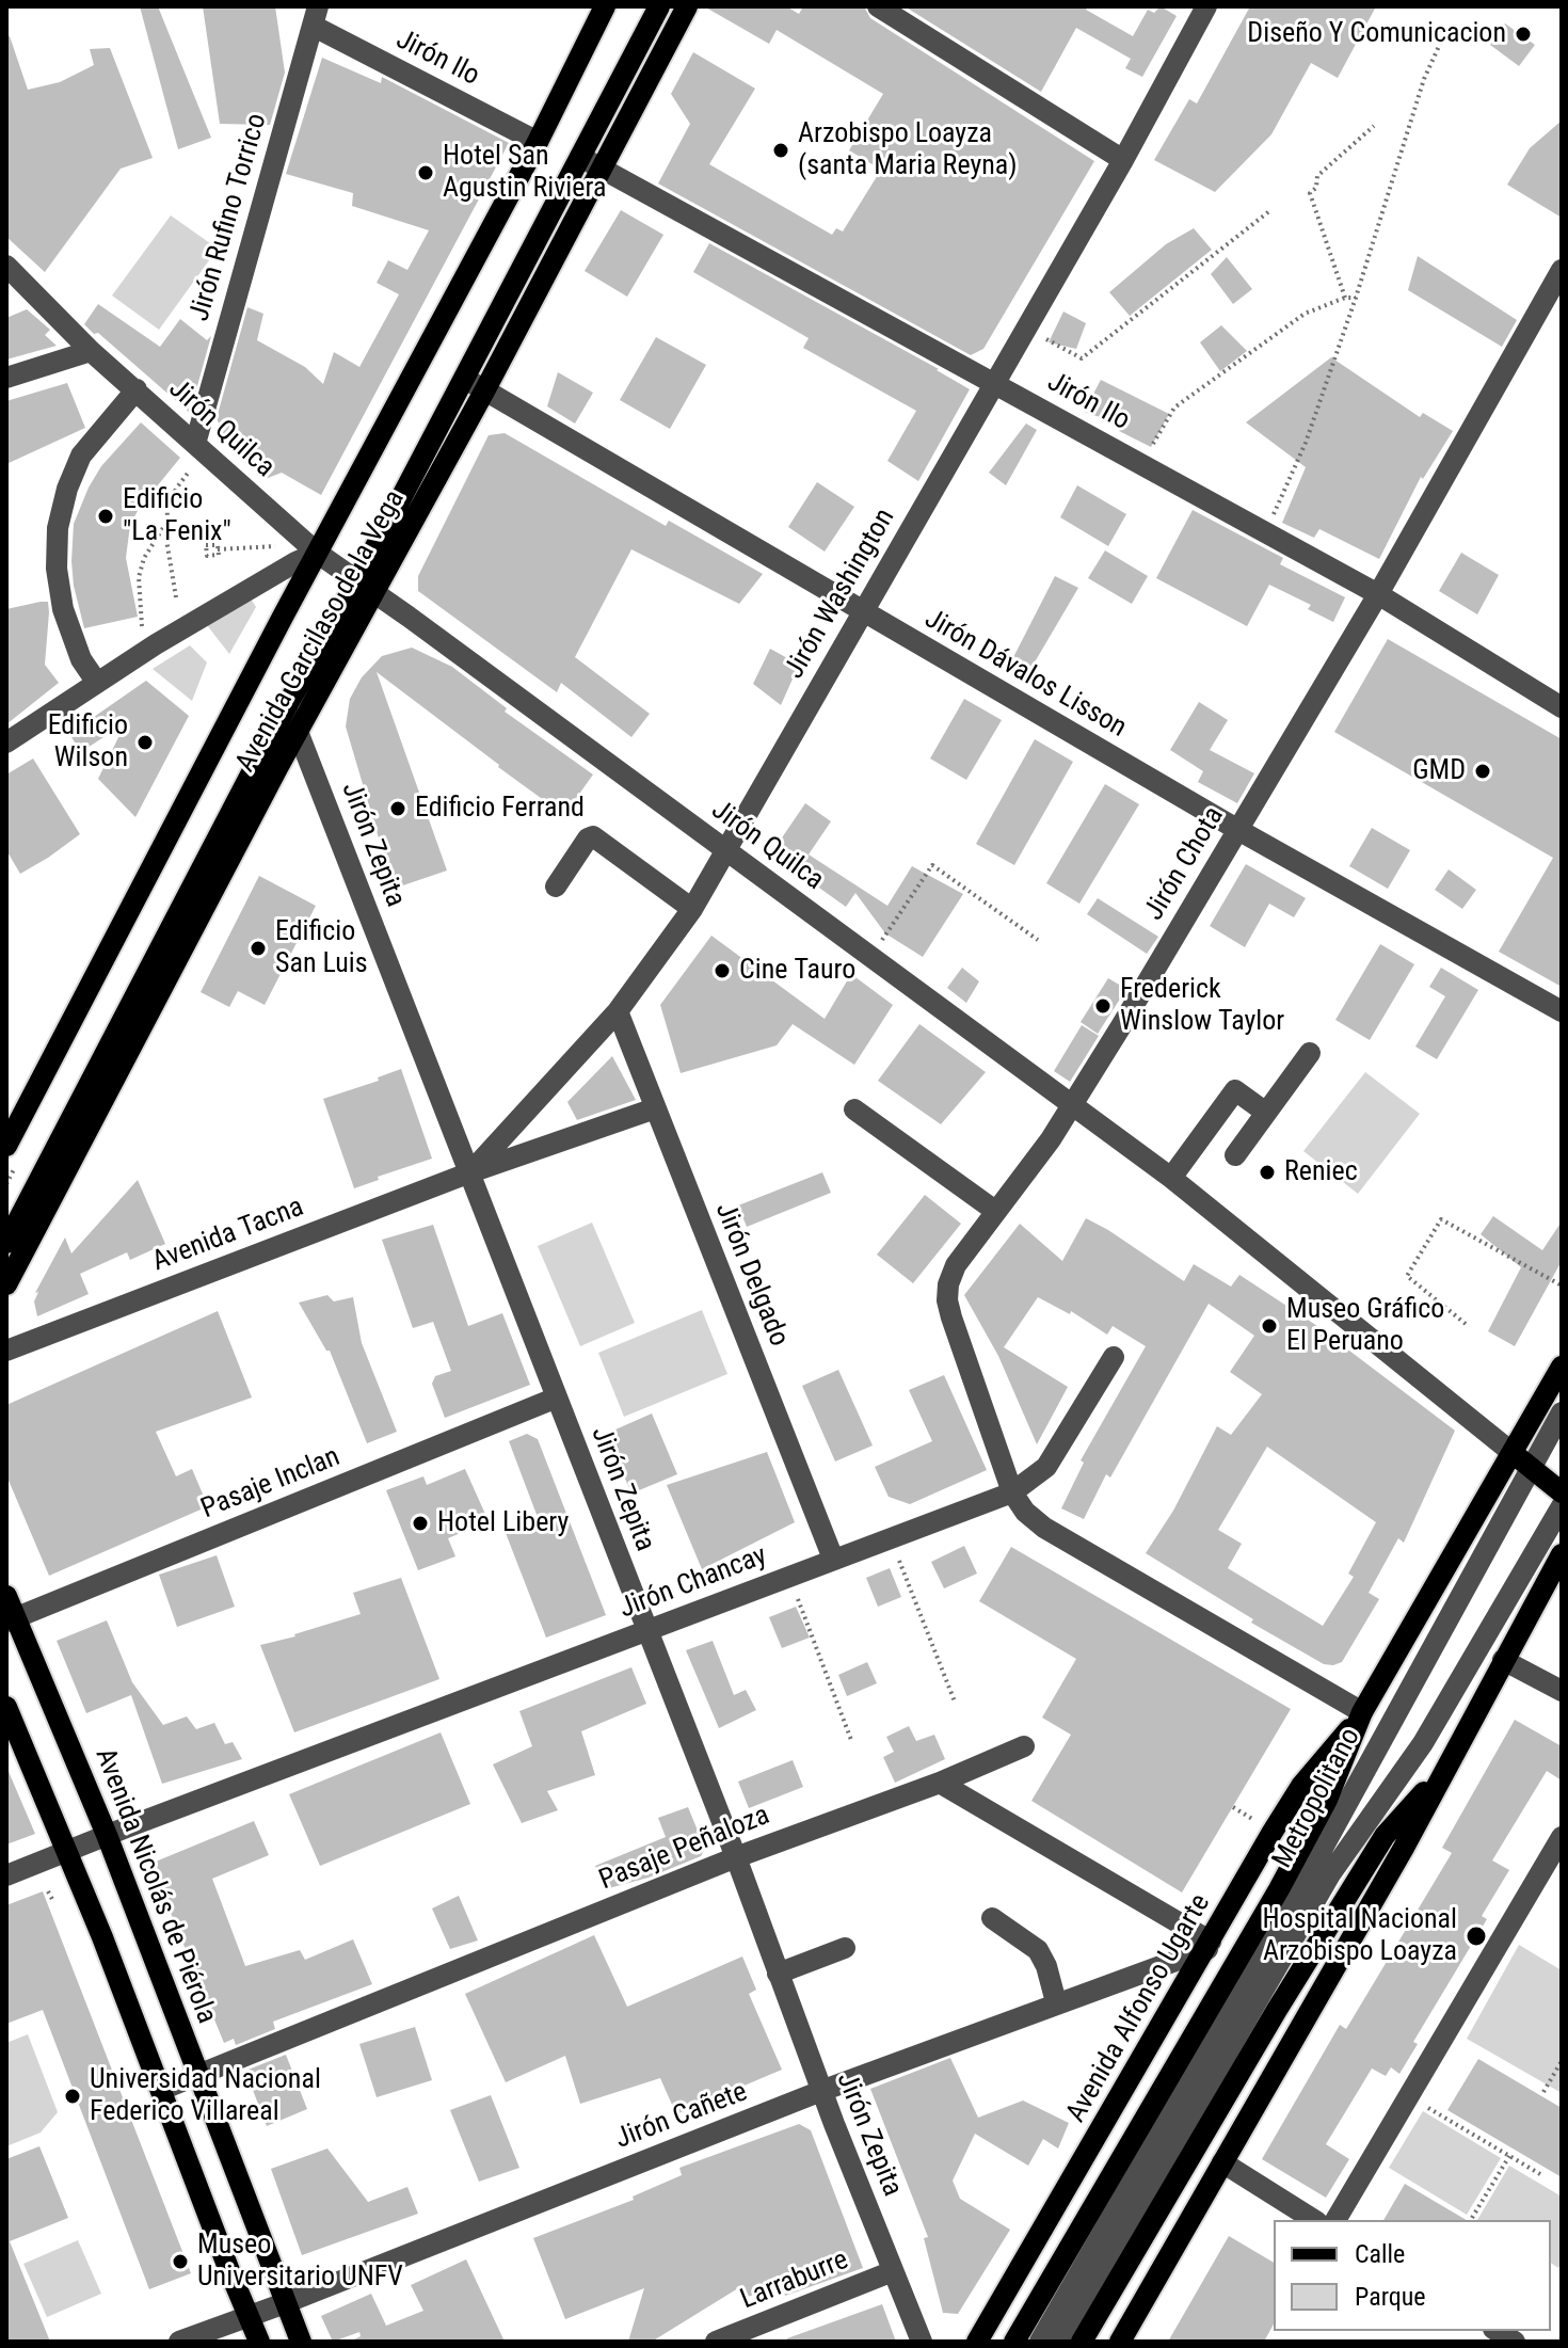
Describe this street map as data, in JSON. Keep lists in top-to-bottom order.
{
  "streets": {
    "main road": ["Avenida Garcilaso de la Vega", "Avenida Nicolás de Piérola", "Avenida Alfonso Ugarte"],
    "street": [
      "Jirón Ilo",
      "Jirón Rufino Torrico",
      "Jirón Quilca",
      "Jirón Washington",
      "Jirón Dávalos Lisson",
      "Jirón Zepita",
      "Jirón Chota",
      "Avenida Tacna",
      "Jirón Delgado",
      "Pasaje Inclan",
      "Jirón Chancay",
      "Metropolitano",
      "Pasaje Peñaloza",
      "Jirón Cañete",
      "Larraburre"
    ]
  },
  "crossings": [
    ["Jirón Ilo", "Jirón Rufino Torrico"],
    ["Jirón Ilo", "Jirón Washington"],
    ["Jirón Ilo", "Avenida Garcilaso de la Vega"],
    ["Jirón Ilo", "Jirón Chota"],
    ["Jirón Rufino Torrico", "Jirón Quilca"],
    ["Jirón Quilca", "Jirón Washington"],
    ["Jirón Quilca", "Avenida Garcilaso de la Vega"],
    ["Jirón Quilca", "Jirón Chota"],
    ["Jirón Quilca", "Avenida Alfonso Ugarte"],
    ["Jirón Washington", "Jirón Dávalos Lisson"],
    ["Jirón Washington", "Jirón Zepita"],
    ["Jirón Washington", "Avenida Tacna"],
    ["Jirón Washington", "Jirón Delgado"],
    ["Avenida Garcilaso de la Vega", "Jirón Dávalos Lisson"],
    ["Avenida Garcilaso de la Vega", "Jirón Zepita"],
    ["Jirón Dávalos Lisson", "Jirón Chota"],
    ["Jirón Zepita", "Avenida Tacna"],
    ["Jirón Zepita", "Pasaje Inclan"],
    ["Jirón Zepita", "Jirón Chancay"],
    ["Jirón Zepita", "Pasaje Peñaloza"],
    ["Jirón Zepita", "Jirón Cañete"],
    ["Jirón Zepita", "Larraburre"],
    ["Jirón Chota", "Jirón Chancay"],
    ["Avenida Tacna", "Jirón Delgado"],
    ["Jirón Delgado", "Jirón Chancay"],
    ["Pasaje Inclan", "Avenida Nicolás de Piérola"],
    ["Jirón Chancay", "Avenida Nicolás de Piérola"],
    ["Pasaje Peñaloza", "Avenida Nicolás de Piérola"],
    ["Avenida Nicolás de Piérola", "Jirón Cañete"],
    ["Avenida Alfonso Ugarte", "Jirón Cañete"]
  ],
  "places": [
    "Diseño Y Comunicacion",
    "Arzobispo Loayza (santa Maria Reyna)",
    "Hotel San Agustin Riviera",
    "Edificio \"La Fenix\"",
    "Edificio Wilson",
    "GMD",
    "Edificio Ferrand",
    "Edificio San Luis",
    "Cine Tauro",
    "Frederick Winslow Taylor",
    "Reniec",
    "Museo Gráfico El Peruano",
    "Hotel Libery",
    "Hospital Nacional Arzobispo Loayza",
    "Universidad Nacional Federico Villareal",
    "Museo Universitario UNFV"
  ],
  "legend": ["Calle", "Parque"]
}
